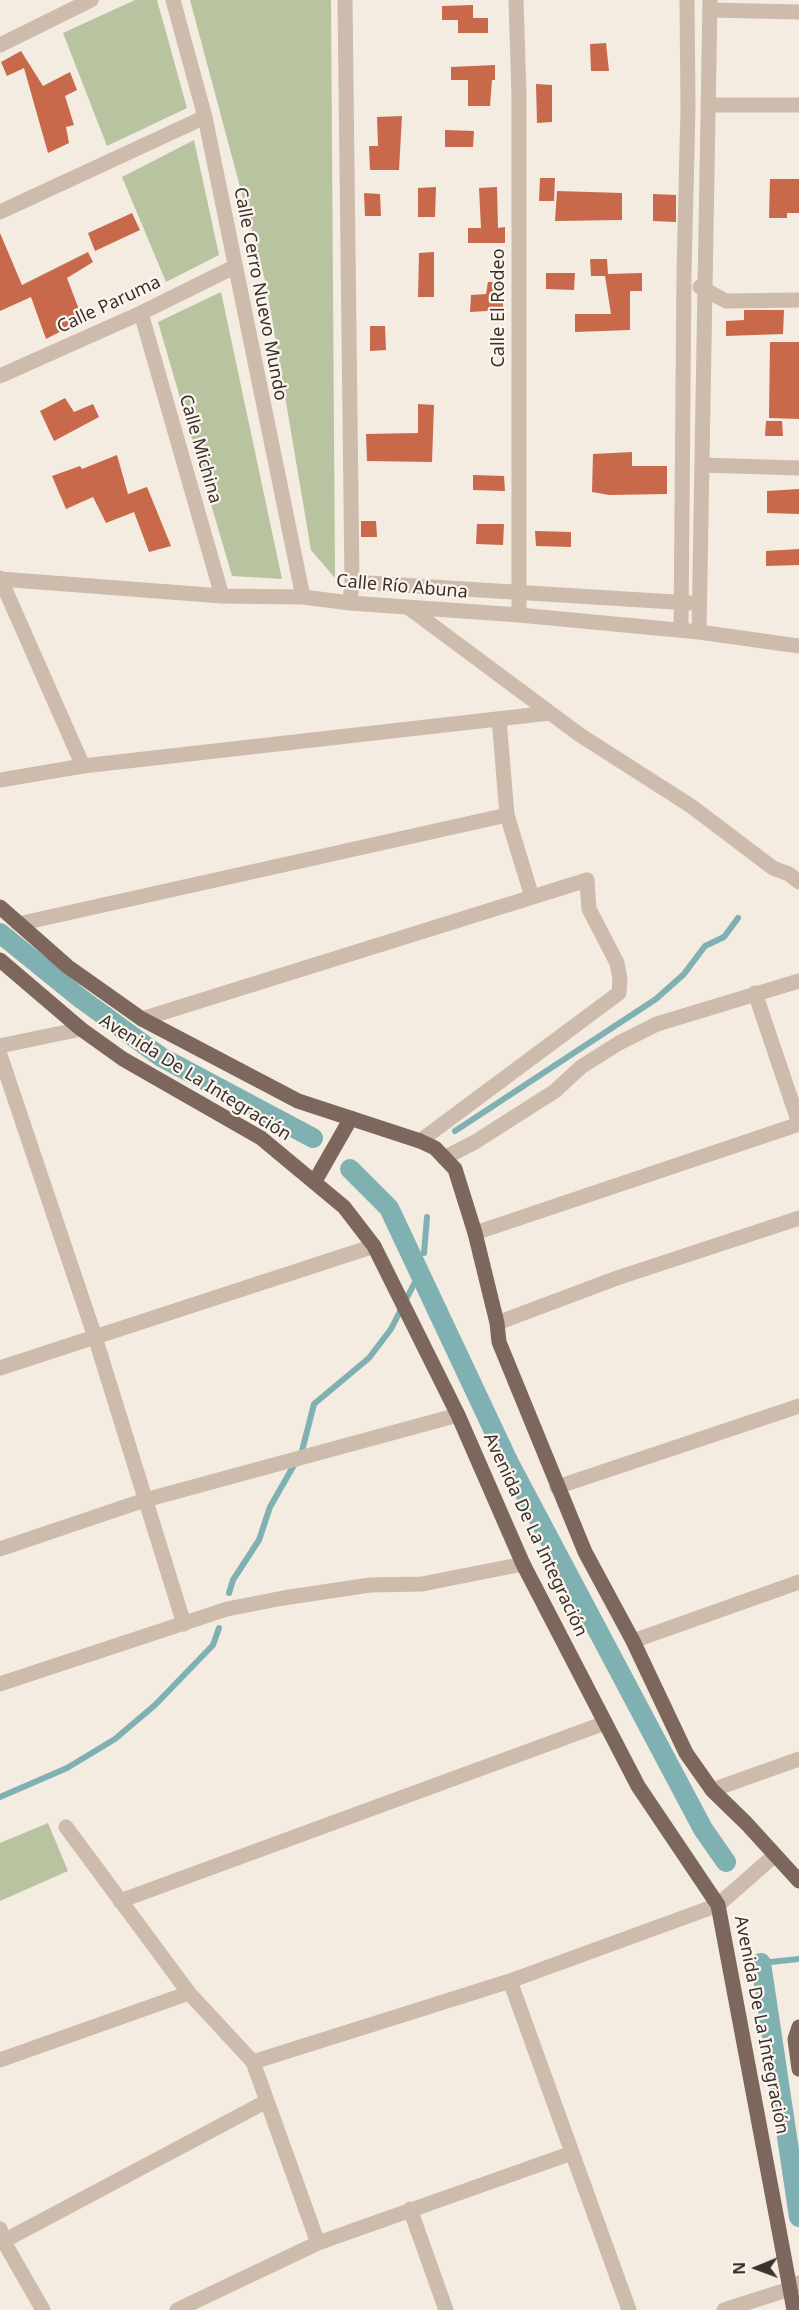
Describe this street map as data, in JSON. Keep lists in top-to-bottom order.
{
  "streets": {
    "main road": ["Avenida De La Integración"],
    "street": [
      "Calle Cerro Nuevo Mundo",
      "Calle Paruma",
      "Calle El Rodeo",
      "Calle Michina",
      "Calle Río Abuna"
    ]
  },
  "crossings": [
    ["Calle Cerro Nuevo Mundo", "Calle Paruma"],
    ["Calle Cerro Nuevo Mundo", "Calle Río Abuna"],
    ["Calle Paruma", "Calle Michina"],
    ["Calle El Rodeo", "Calle Río Abuna"],
    ["Calle Michina", "Calle Río Abuna"]
  ],
  "north": "left"
}
